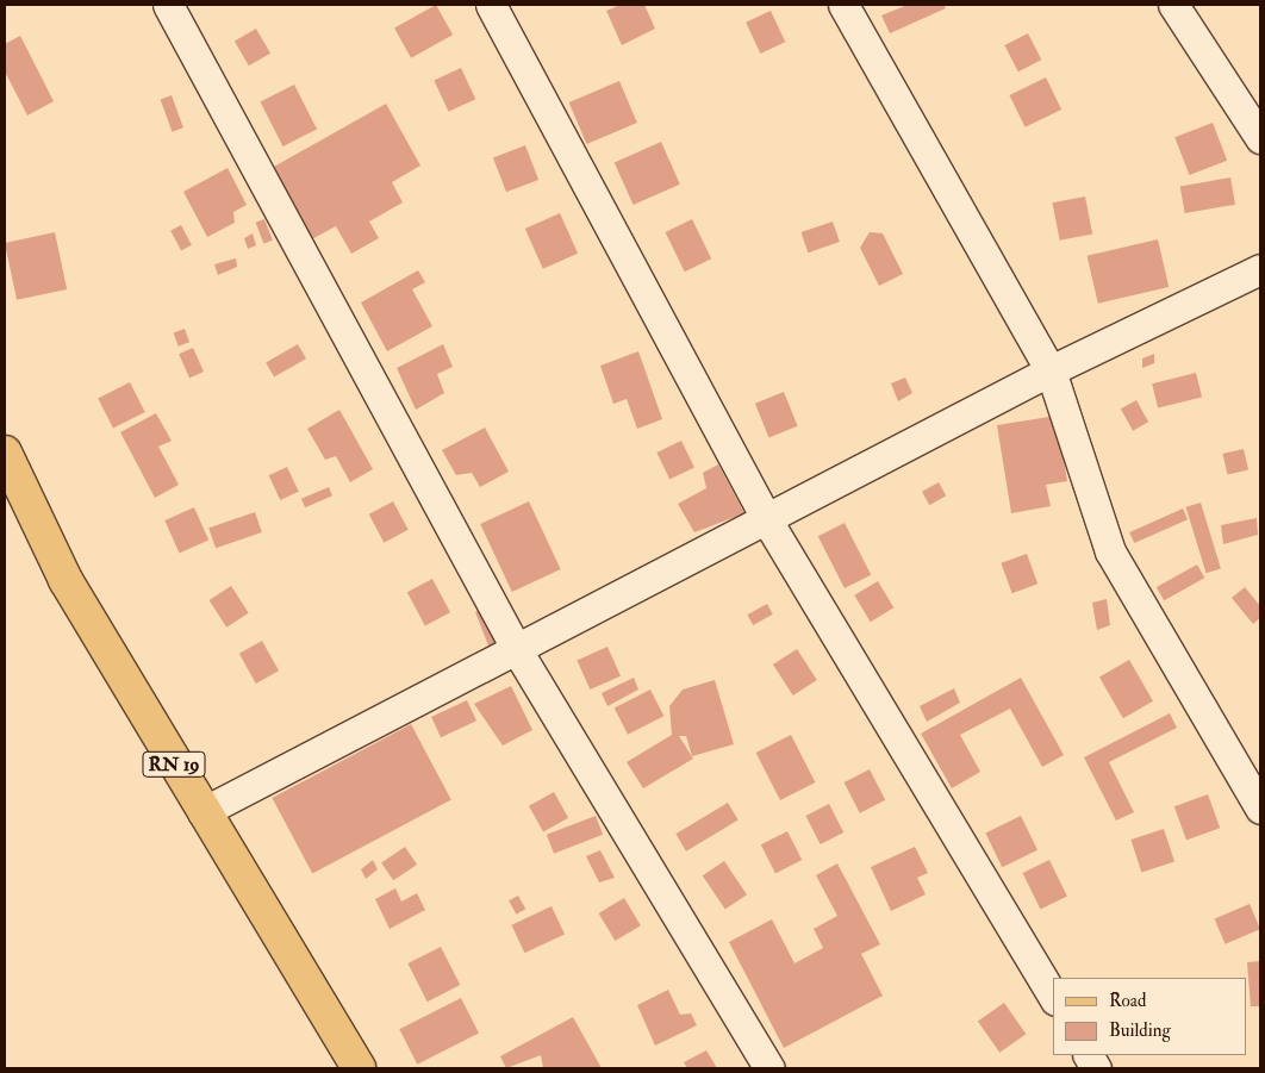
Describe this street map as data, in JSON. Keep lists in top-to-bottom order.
{
  "streets": {
    "main road": ["RN 19"]
  },
  "legend": ["Road", "Building"]
}
